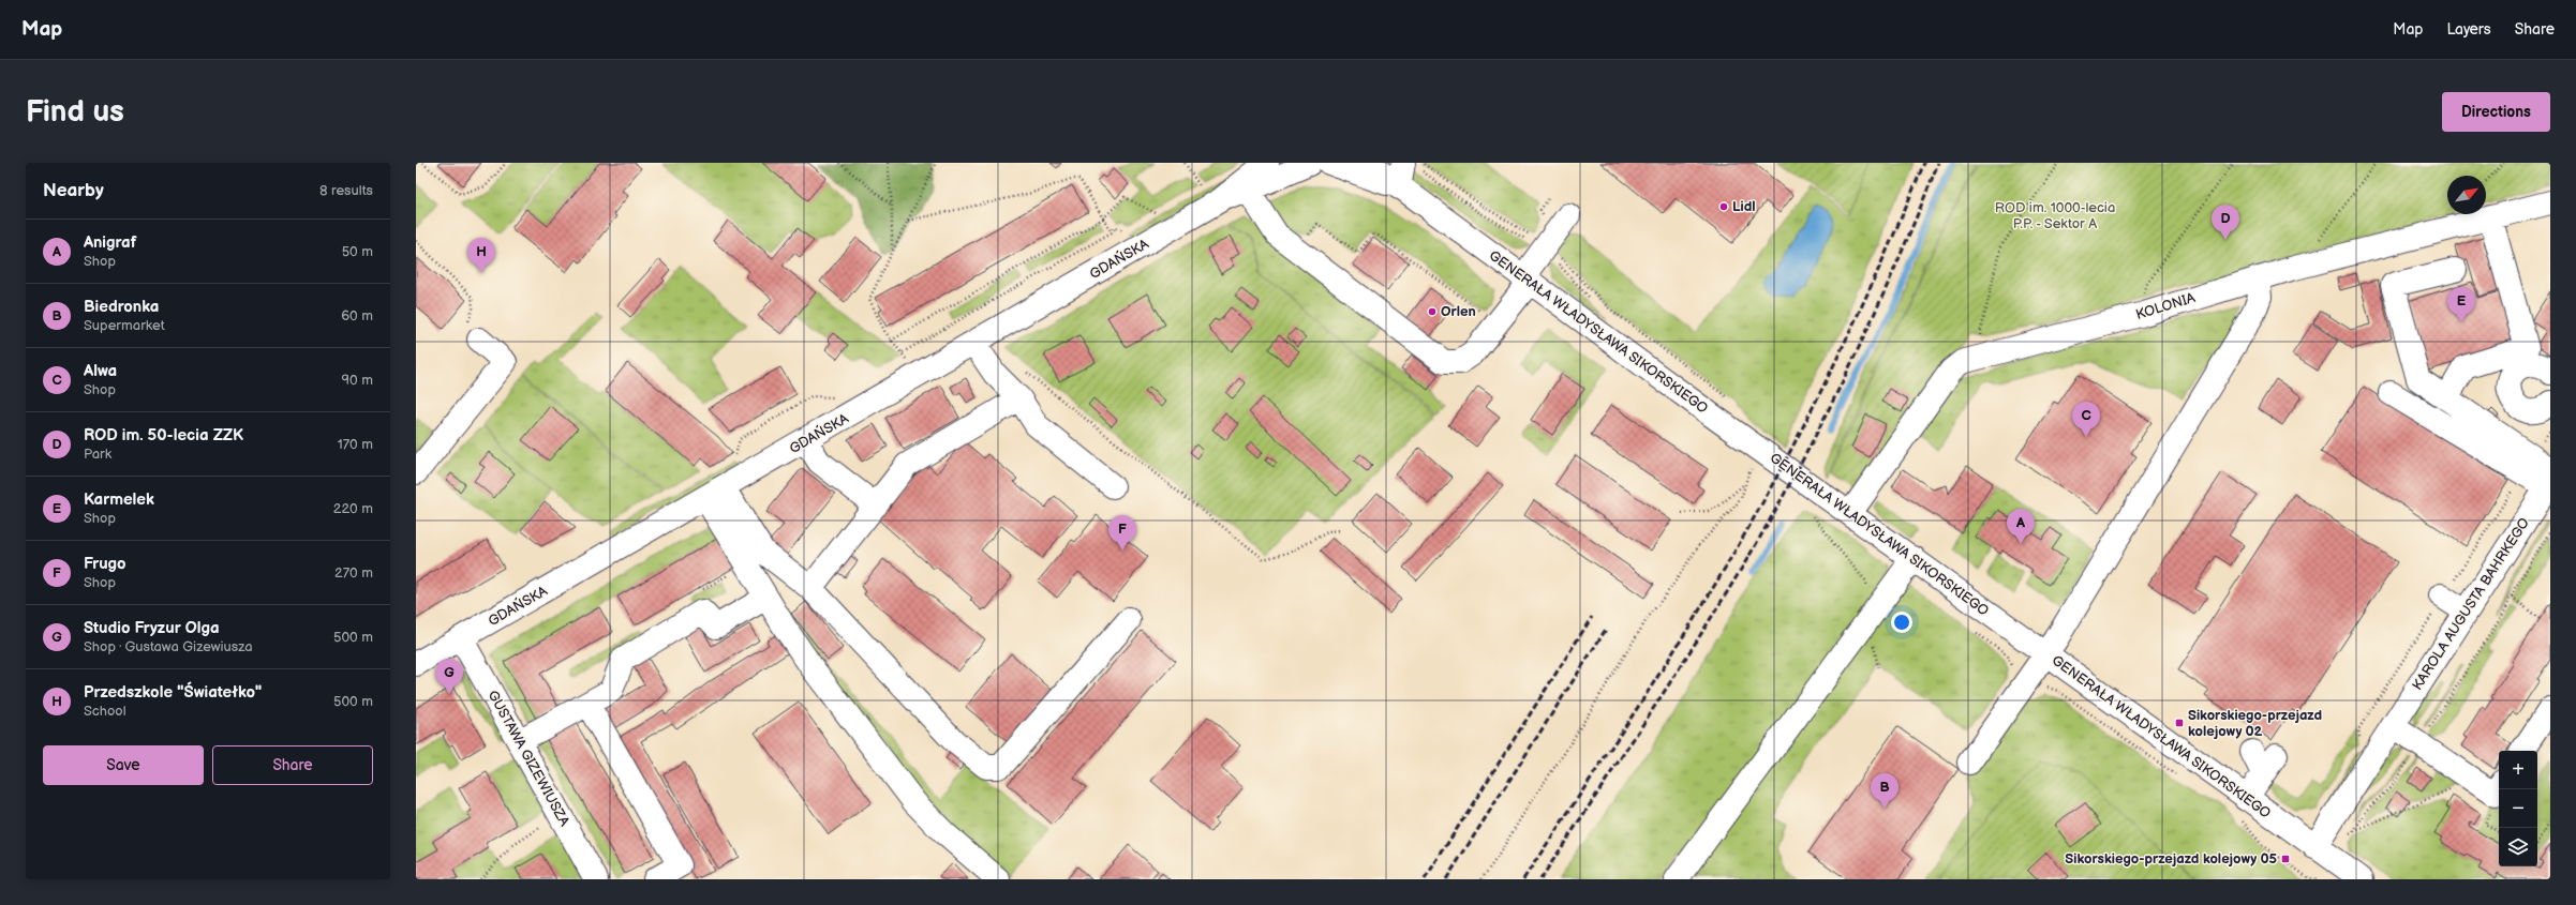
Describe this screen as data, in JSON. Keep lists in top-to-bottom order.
{
  "streets": {
    "street": [
      "GDAŃSKA",
      "KOLONIA",
      "GENERAŁA WŁADYSŁAWA SIKORSKIEGO",
      "KAROLA AUGUSTA BAHRKEGO",
      "GUSTAWA GIZEWIUSZA"
    ]
  },
  "crossings": [
    ["GDAŃSKA", "GENERAŁA WŁADYSŁAWA SIKORSKIEGO"],
    ["GDAŃSKA", "GUSTAWA GIZEWIUSZA"],
    ["KOLONIA", "GENERAŁA WŁADYSŁAWA SIKORSKIEGO"],
    ["GENERAŁA WŁADYSŁAWA SIKORSKIEGO", "KAROLA AUGUSTA BAHRKEGO"]
  ],
  "parks": ["ROD im. 1000-lecia P.P. - Sektor A"],
  "places": {
    "other": ["Lidl", "Orlen"],
    "transit": ["Sikorskiego-przejazd kolejowy 02", "Sikorskiego-przejazd kolejowy 05"]
  },
  "north": "top right",
  "page": {
    "header": "Map",
    "nav": ["Map", "Layers", "Share"],
    "buttons": [
      "Directions",
      ["Save", "Share"]
    ],
    "title": "Find us",
    "heading": ["Nearby", "8 results"],
    "pins": [
      "D",
      "H",
      "E",
      "C",
      "A",
      "F",
      "G",
      "B"
    ],
    "list": [
      {
        "mark": "A",
        "name": "Anigraf",
        "note": "Shop",
        "value": "50 m"
      },
      {
        "mark": "B",
        "name": "Biedronka",
        "note": "Supermarket",
        "value": "60 m"
      },
      {
        "mark": "C",
        "name": "Alwa",
        "note": "Shop",
        "value": "90 m"
      },
      {
        "mark": "D",
        "name": "ROD im. 50-lecia ZZK",
        "note": "Park",
        "value": "170 m"
      },
      {
        "mark": "E",
        "name": "Karmelek",
        "note": "Shop",
        "value": "220 m"
      },
      {
        "mark": "F",
        "name": "Frugo",
        "note": "Shop",
        "value": "270 m"
      },
      {
        "mark": "G",
        "name": "Studio Fryzur Olga",
        "note": "Shop · Gustawa Gizewiusza",
        "value": "500 m"
      },
      {
        "mark": "H",
        "name": "Przedszkole \"Światełko\"",
        "note": "School",
        "value": "500 m"
      }
    ],
    "map_buttons": ["+", "−"]
  }
}
